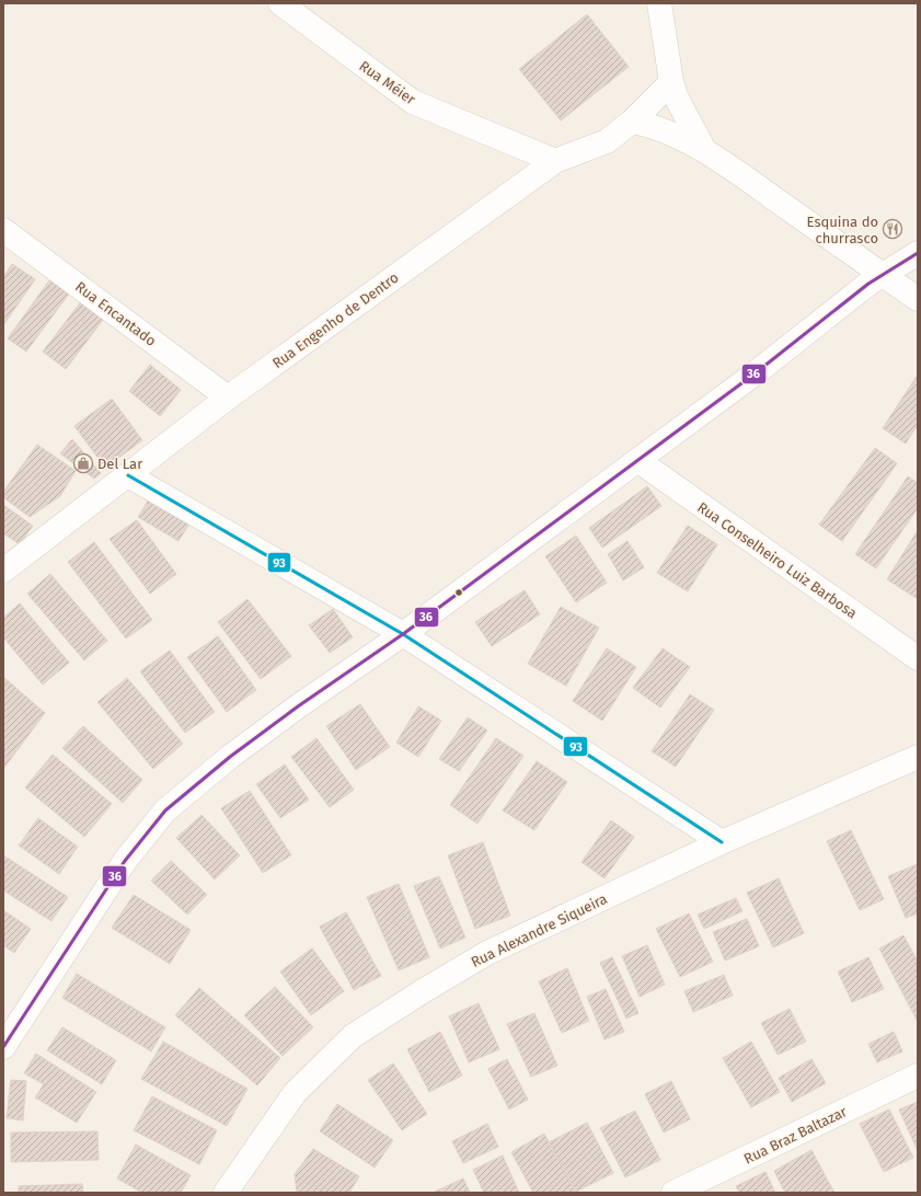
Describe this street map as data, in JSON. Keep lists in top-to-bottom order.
{
  "streets": {
    "street": [
      "Rua Méier",
      "Rua Encantado",
      "Rua Engenho de Dentro",
      "Rua Conselheiro Luiz Barbosa",
      "Rua Alexandre Siqueira",
      "Rua Braz Baltazar"
    ]
  },
  "crossings": [
    ["Rua Méier", "Rua Engenho de Dentro"],
    ["Rua Encantado", "Rua Engenho de Dentro"]
  ],
  "places": {
    "restaurant": ["Esquina do churrasco"],
    "shop": ["Del Lar"]
  },
  "lines": ["transit line 36", "transit line 93"]
}
